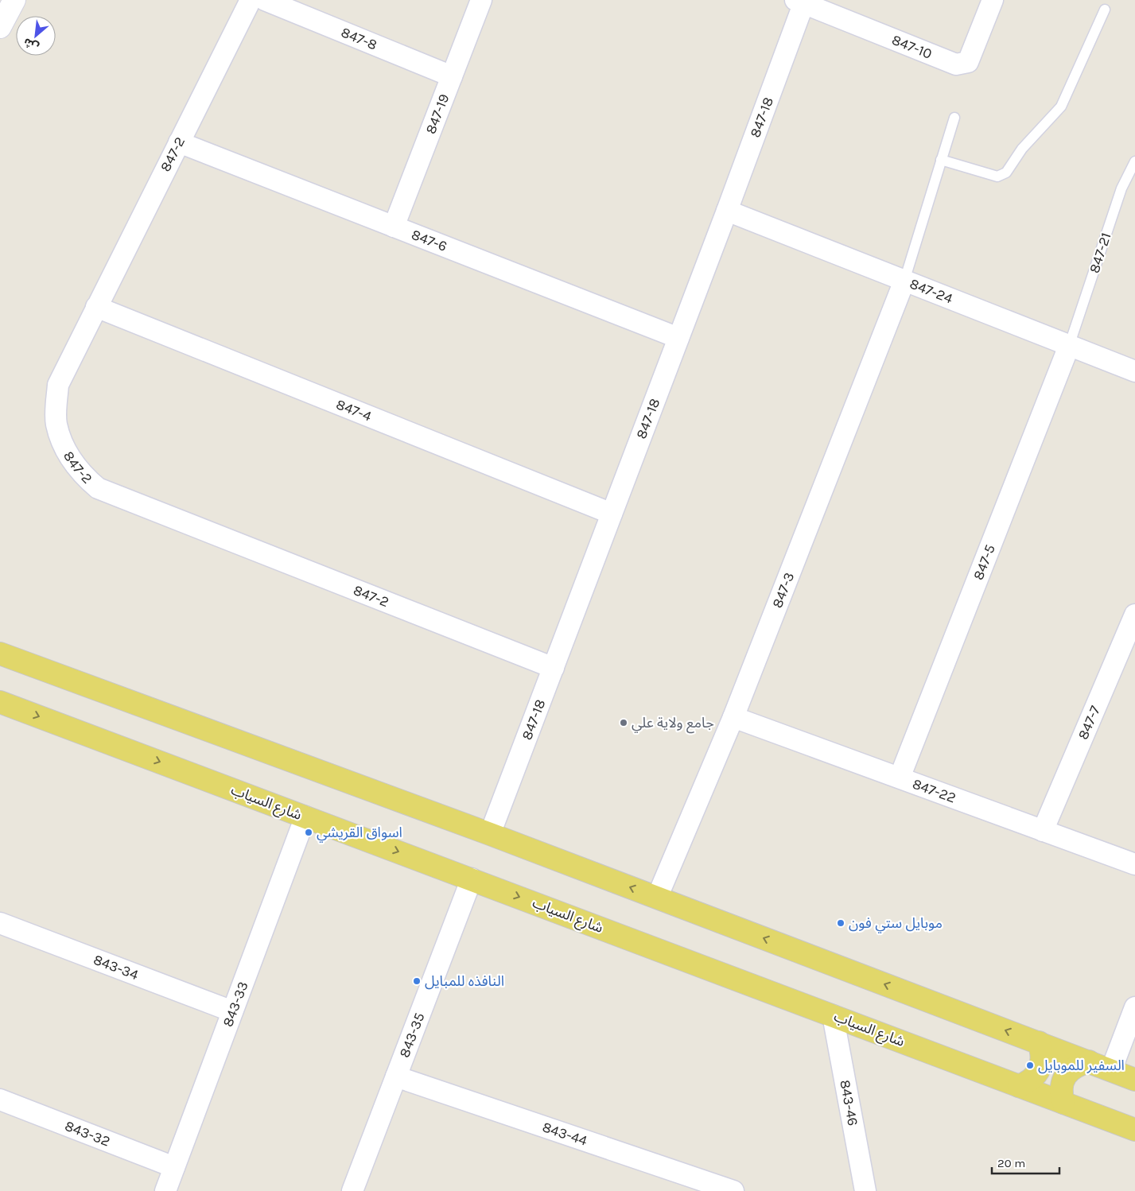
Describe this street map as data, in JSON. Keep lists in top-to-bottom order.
{
  "streets": {
    "main road": ["شارع السياب"],
    "street": [
      "847-8",
      "847-10",
      "847-19",
      "847-18",
      "847-2",
      "847-6",
      "847-24",
      "847-4",
      "847-5",
      "847-3",
      "847-7",
      "847-22",
      "843-34",
      "843-33",
      "843-35",
      "843-46",
      "843-32",
      "843-44"
    ],
    "lane": ["847-21"]
  },
  "crossings": [
    ["847-8", "847-19"],
    ["847-10", "847-18"],
    ["847-19", "847-6"],
    ["847-18", "847-2"],
    ["847-18", "847-6"],
    ["847-18", "847-24"],
    ["847-18", "847-4"],
    ["847-2", "847-6"],
    ["847-2", "847-4"],
    ["847-21", "847-24"],
    ["847-21", "847-5"],
    ["847-24", "847-5"],
    ["847-24", "847-3"],
    ["847-5", "847-22"],
    ["847-3", "847-22"],
    ["847-7", "847-22"],
    ["شارع السياب", "843-33"],
    ["شارع السياب", "843-35"],
    ["شارع السياب", "843-46"],
    ["843-34", "843-33"],
    ["843-33", "843-32"],
    ["843-35", "843-44"]
  ],
  "places": [
    "جامع ولاية علي",
    "اسواق القريشي",
    "موبايل ستي فون",
    "النافذه للمبايل",
    "السفير للموبايل"
  ],
  "scale_bar": "20 m",
  "north": "bottom left"
}
